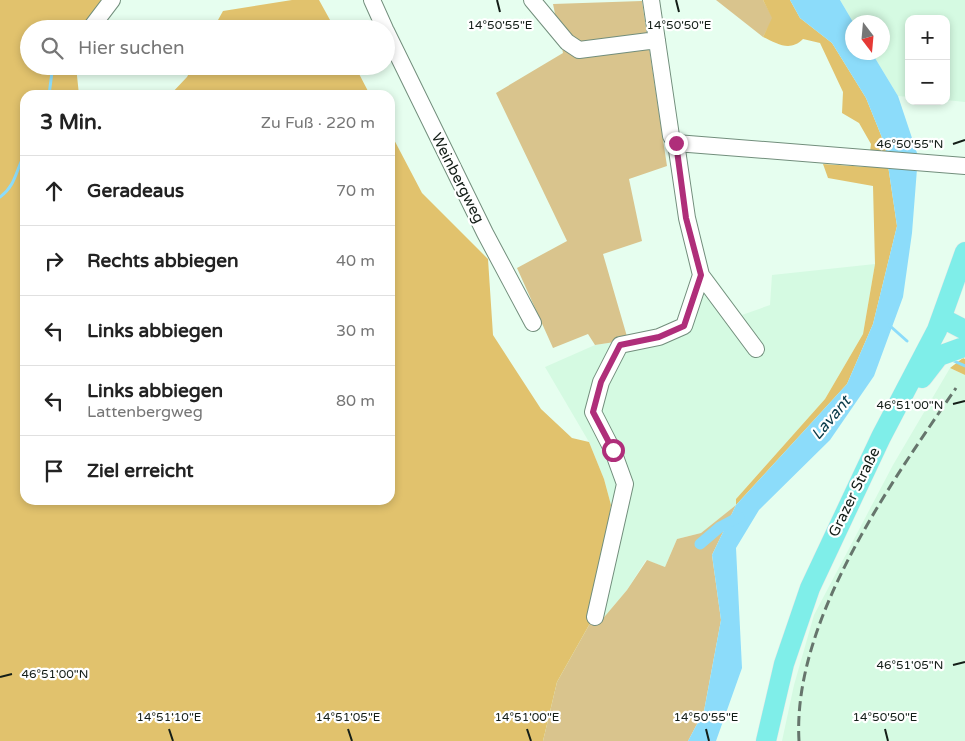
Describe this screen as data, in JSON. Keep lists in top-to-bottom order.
{
  "streets": {
    "main road": ["Grazer Straße"],
    "street": ["Weinbergweg"]
  },
  "water": ["Lavant"],
  "north": "bottom",
  "page": {
    "map_buttons": ["+", "−"],
    "search": "Hier suchen",
    "heading": ["3 Min.", "Zu Fuß · 220 m"],
    "list": [
      ["Geradeaus", "70 m"],
      ["Rechts abbiegen", "40 m"],
      ["Links abbiegen", "30 m"],
      ["Links abbiegen", "Lattenbergweg", "80 m"],
      "Ziel erreicht"
    ]
  },
  "coordinates": [
    "14°50'55\"E",
    "14°50'50\"E",
    "46°50'55\"N",
    "46°51'00\"N",
    "46°51'05\"N",
    "14°51'10\"E",
    "14°51'05\"E",
    "14°51'00\"E"
  ]
}
